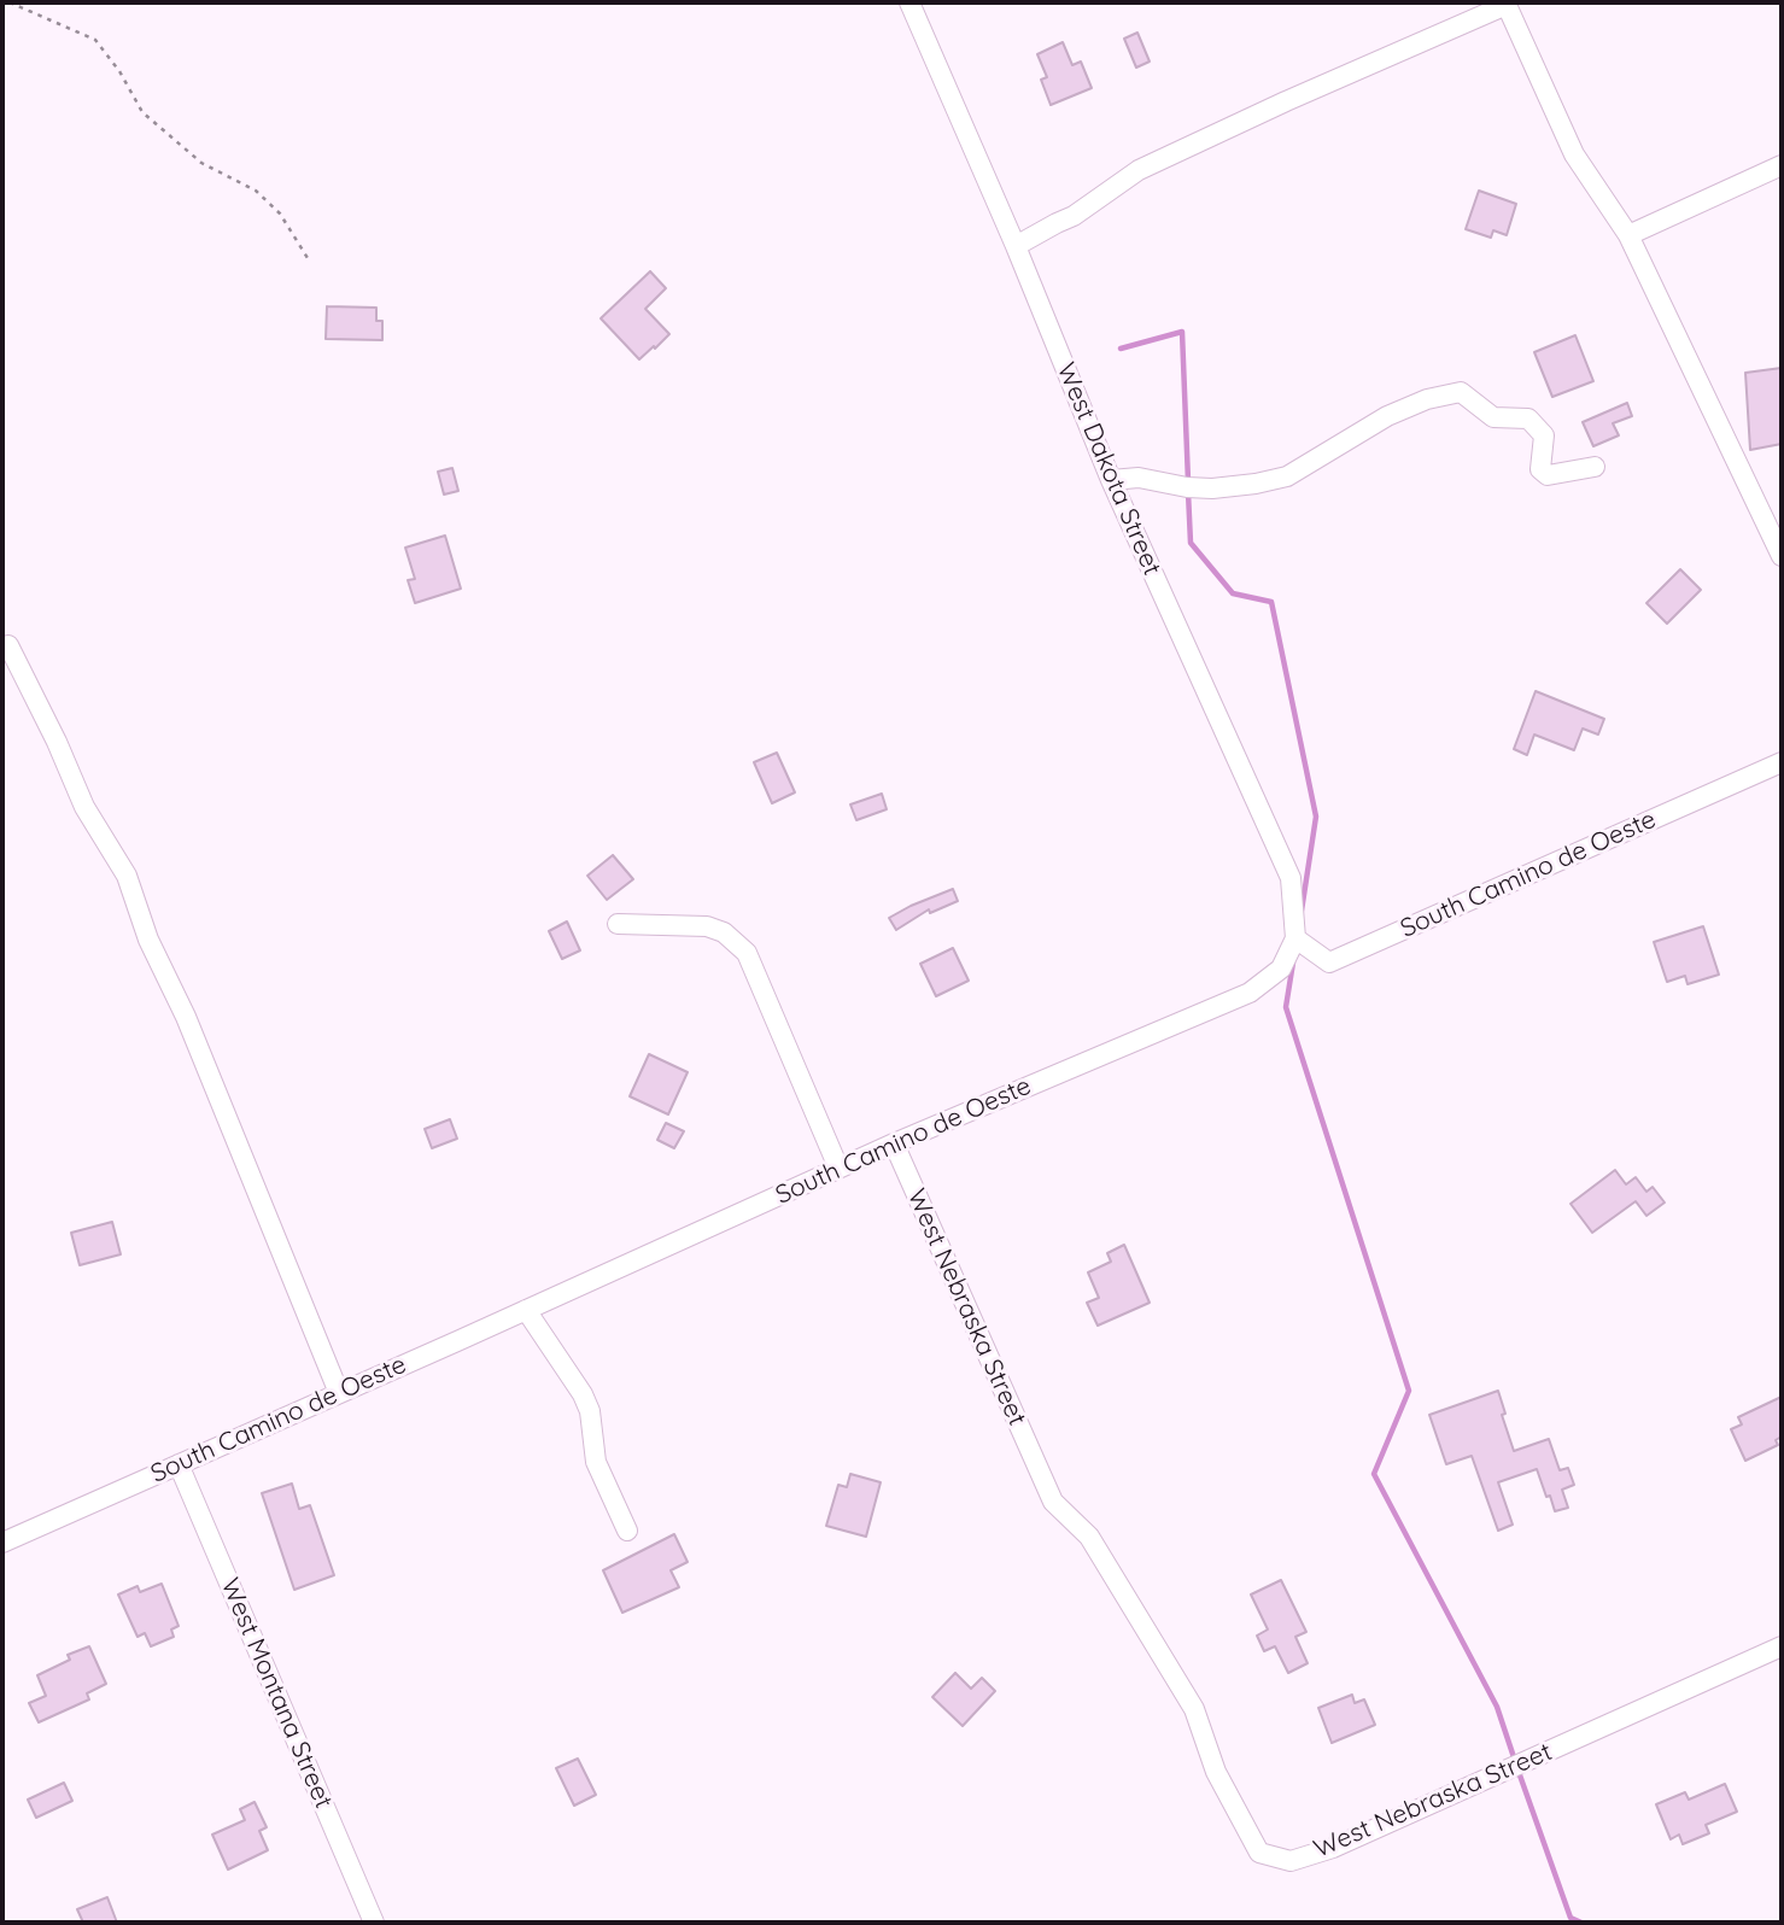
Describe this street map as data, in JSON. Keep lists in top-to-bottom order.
{
  "streets": {
    "street": [
      "West Dakota Street",
      "South Camino de Oeste",
      "West Nebraska Street",
      "West Montana Street"
    ]
  },
  "crossings": [
    ["West Dakota Street", "South Camino de Oeste"],
    ["South Camino de Oeste", "West Nebraska Street"],
    ["South Camino de Oeste", "West Montana Street"]
  ]
}
